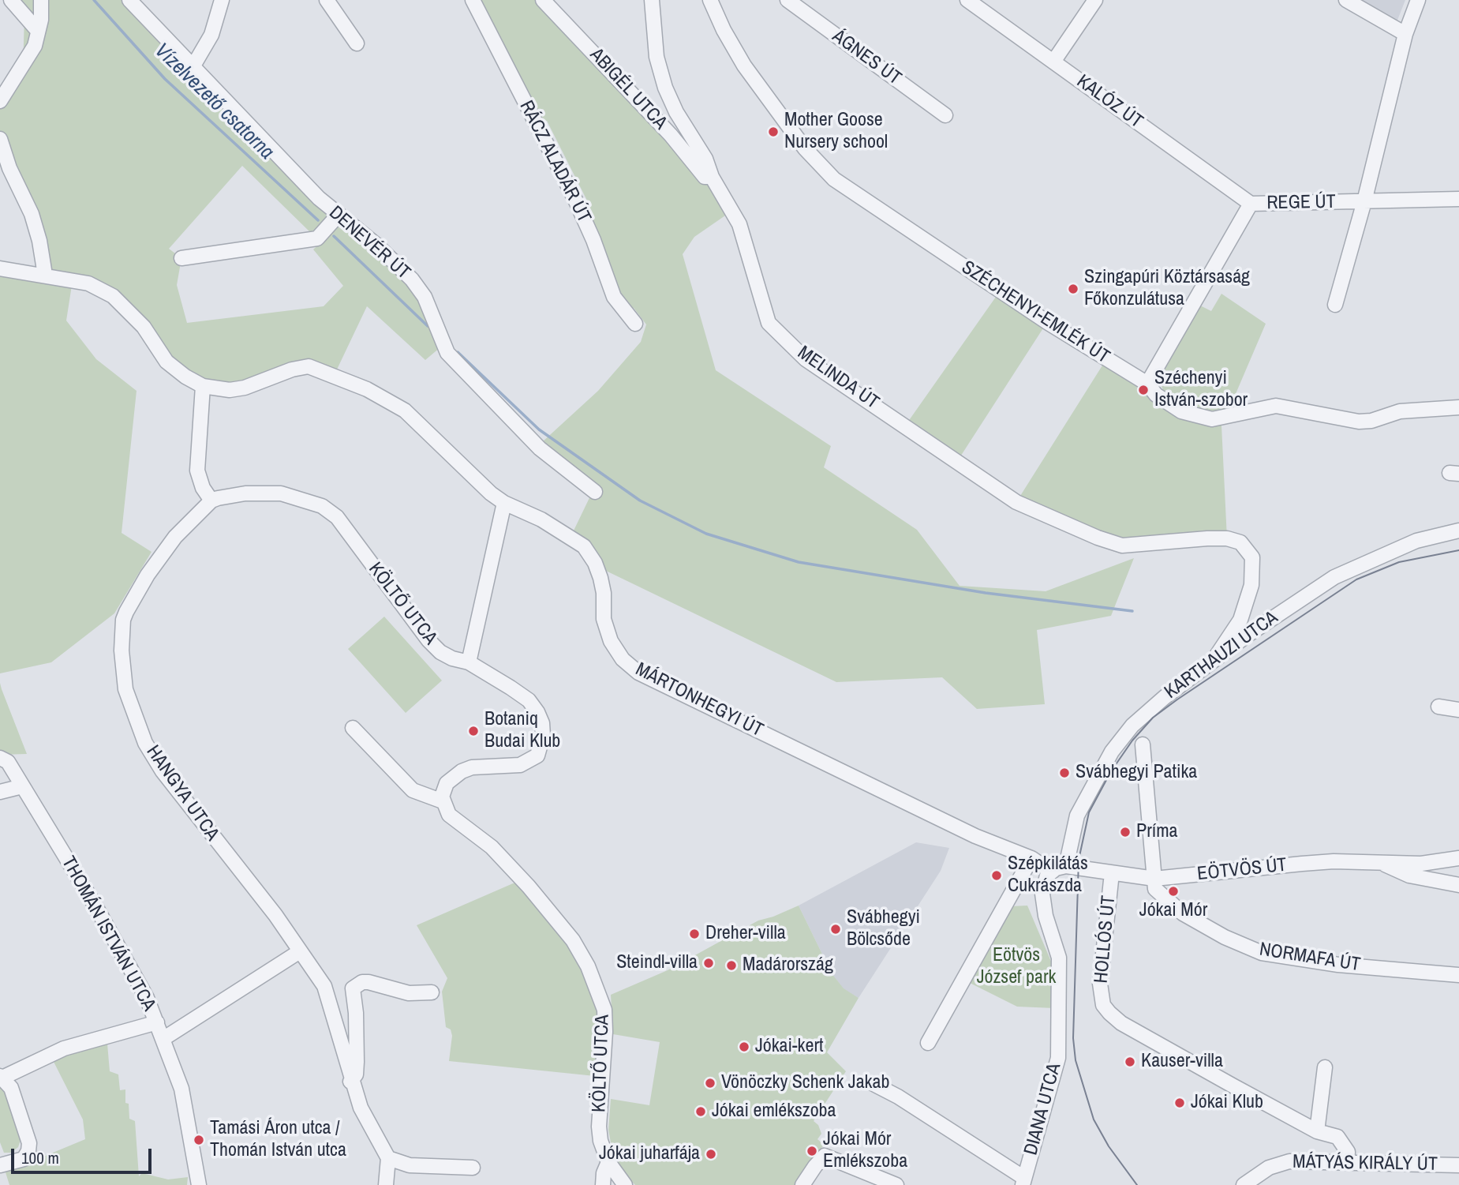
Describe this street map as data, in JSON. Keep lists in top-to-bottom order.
{
  "streets": {
    "street": [
      "ÁGNES ÚT",
      "ABIGÉL UTCA",
      "KALÓZ ÚT",
      "RÁCZ ALADÁR ÚT",
      "REGE ÚT",
      "DENEVÉR ÚT",
      "SZÉCHENYI-EMLÉK ÚT",
      "MELINDA ÚT",
      "KÖLTŐ UTCA",
      "KARTHAUZI UTCA",
      "MÁRTONHEGYI ÚT",
      "HANGYA UTCA",
      "EÖTVÖS ÚT",
      "THOMÁN ISTVÁN UTCA",
      "HOLLÓS ÚT",
      "NORMAFA ÚT",
      "DIANA UTCA",
      "MÁTYÁS KIRÁLY ÚT"
    ]
  },
  "crossings": [
    ["ABIGÉL UTCA", "MELINDA ÚT"],
    ["KALÓZ ÚT", "REGE ÚT"],
    ["REGE ÚT", "SZÉCHENYI-EMLÉK ÚT"],
    ["MELINDA ÚT", "KARTHAUZI UTCA"],
    ["KÖLTŐ UTCA", "HANGYA UTCA"],
    ["KARTHAUZI UTCA", "EÖTVÖS ÚT"],
    ["EÖTVÖS ÚT", "HOLLÓS ÚT"],
    ["EÖTVÖS ÚT", "NORMAFA ÚT"],
    ["EÖTVÖS ÚT", "DIANA UTCA"],
    ["HOLLÓS ÚT", "MÁTYÁS KIRÁLY ÚT"]
  ],
  "water": ["Vízelvezető csatorna"],
  "parks": ["Eötvös József park"],
  "places": [
    "Mother Goose Nursery school",
    "Szingapúri Köztársaság Főkonzulátusa",
    "Széchenyi István-szobor",
    "Botaniq Budai Klub",
    "Svábhegyi Patika",
    "Príma",
    "Szépkilátás Cukrászda",
    "Jókai Mór",
    "Svábhegyi Bölcsőde",
    "Dreher-villa",
    "Steindl-villa",
    "Madárország",
    "Jókai-kert",
    "Kauser-villa",
    "Vönöczky Schenk Jakab",
    "Jókai Klub",
    "Jókai emlékszoba",
    "Tamási Áron utca / Thomán István utca",
    "Jókai Mór Emlékszoba",
    "Jókai juharfája"
  ],
  "scale_bar": "100 m"
}
